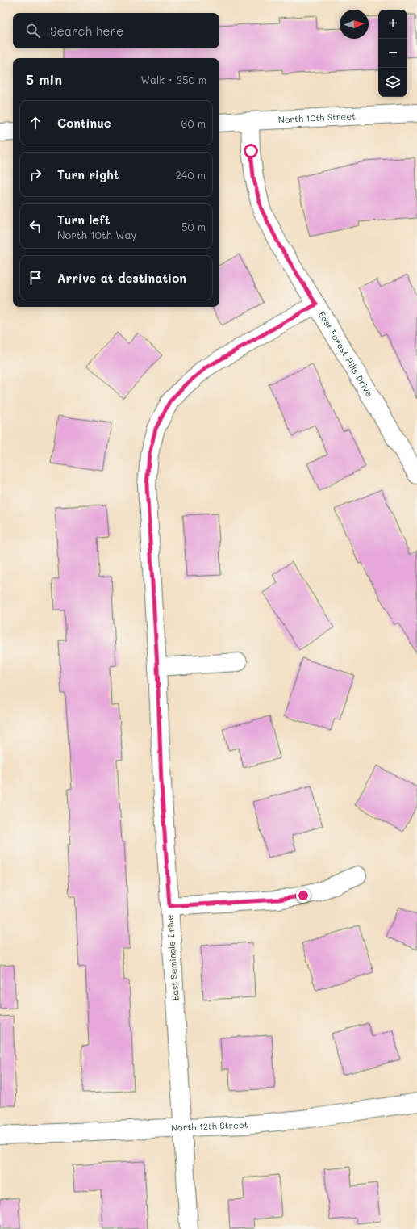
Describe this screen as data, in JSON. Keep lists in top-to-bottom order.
{
  "streets": {
    "street": [
      "North 10th Street",
      "East Forest Hills Drive",
      "East Seminole Drive",
      "North 12th Street"
    ]
  },
  "crossings": [
    ["North 10th Street", "East Forest Hills Drive"],
    ["East Forest Hills Drive", "East Seminole Drive"],
    ["East Seminole Drive", "North 12th Street"]
  ],
  "north": "right",
  "page": {
    "map_buttons": ["+", "−"],
    "search": "Search here",
    "heading": ["5 min", "Walk · 350 m"],
    "list": [
      ["Continue", "60 m"],
      ["Turn right", "240 m"],
      ["Turn left", "North 10th Way", "50 m"],
      "Arrive at destination"
    ]
  }
}
